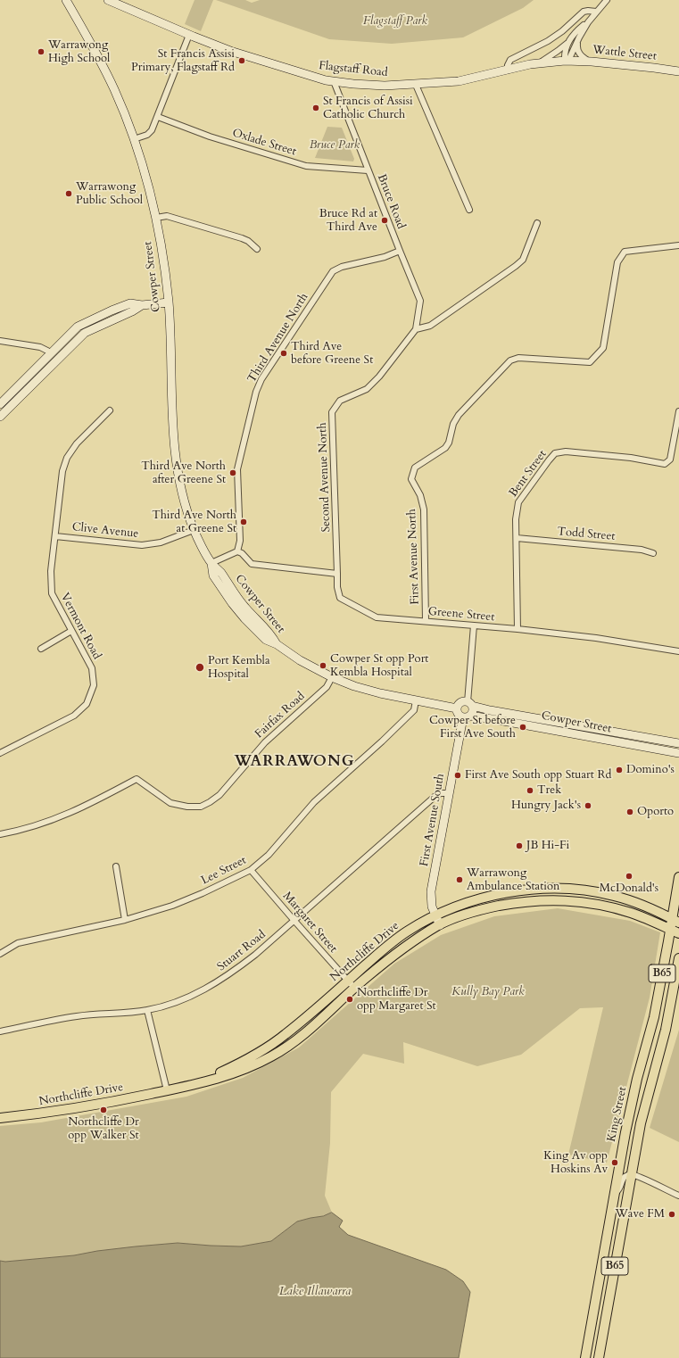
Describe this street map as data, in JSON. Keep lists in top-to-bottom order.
{
  "streets": {
    "main road": [
      "Wattle Street",
      "Flagstaff Road",
      "Cowper Street",
      "First Avenue South",
      "Northcliffe Drive",
      "B65",
      "King Street"
    ],
    "street": [
      "Oxlade Street",
      "Bruce Road",
      "Third Avenue North",
      "Bent Street",
      "Second Avenue North",
      "Clive Avenue",
      "Todd Street",
      "First Avenue North",
      "Greene Street",
      "Vermont Road",
      "Fairfax Road",
      "Lee Street",
      "Margaret Street",
      "Stuart Road"
    ]
  },
  "crossings": [
    ["Wattle Street", "Flagstaff Road"],
    ["Flagstaff Road", "Bruce Road"],
    ["Oxlade Street", "Bruce Road"],
    ["Bruce Road", "Third Avenue North"],
    ["Bruce Road", "Second Avenue North"],
    ["Cowper Street", "Clive Avenue"],
    ["Cowper Street", "Fairfax Road"],
    ["Cowper Street", "First Avenue South"],
    ["Cowper Street", "Lee Street"],
    ["Bent Street", "Todd Street"],
    ["Bent Street", "Greene Street"],
    ["Second Avenue North", "Greene Street"],
    ["Clive Avenue", "Vermont Road"],
    ["First Avenue North", "Greene Street"],
    ["First Avenue South", "Stuart Road"],
    ["First Avenue South", "Northcliffe Drive"],
    ["Lee Street", "Margaret Street"],
    ["Margaret Street", "Stuart Road"],
    ["Margaret Street", "Northcliffe Drive"],
    ["Northcliffe Drive", "King Street"]
  ],
  "districts": ["WARRAWONG"],
  "water": ["Lake Illawarra"],
  "parks": ["Flagstaff Park", "Bruce Park", "Kully Bay Park"],
  "places": [
    "Warrawong High School",
    "St Francis Assisi Primary, Flagstaff Rd",
    "St Francis of Assisi Catholic Church",
    "Warrawong Public School",
    "Bruce Rd at Third Ave",
    "Third Ave before Greene St",
    "Third Ave North after Greene St",
    "Third Ave North at Greene St",
    "Cowper St opp Port Kembla Hospital",
    "Port Kembla Hospital",
    "Cowper St before First Ave South",
    "Domino's",
    "First Ave South opp Stuart Rd",
    "Trek",
    "Hungry Jack's",
    "Oporto",
    "JB Hi-Fi",
    "McDonald's",
    "Warrawong Ambulance Station",
    "Northcliffe Dr opp Margaret St",
    "Northcliffe Dr opp Walker St",
    "King Av opp Hoskins Av",
    "Wave FM"
  ]
}
